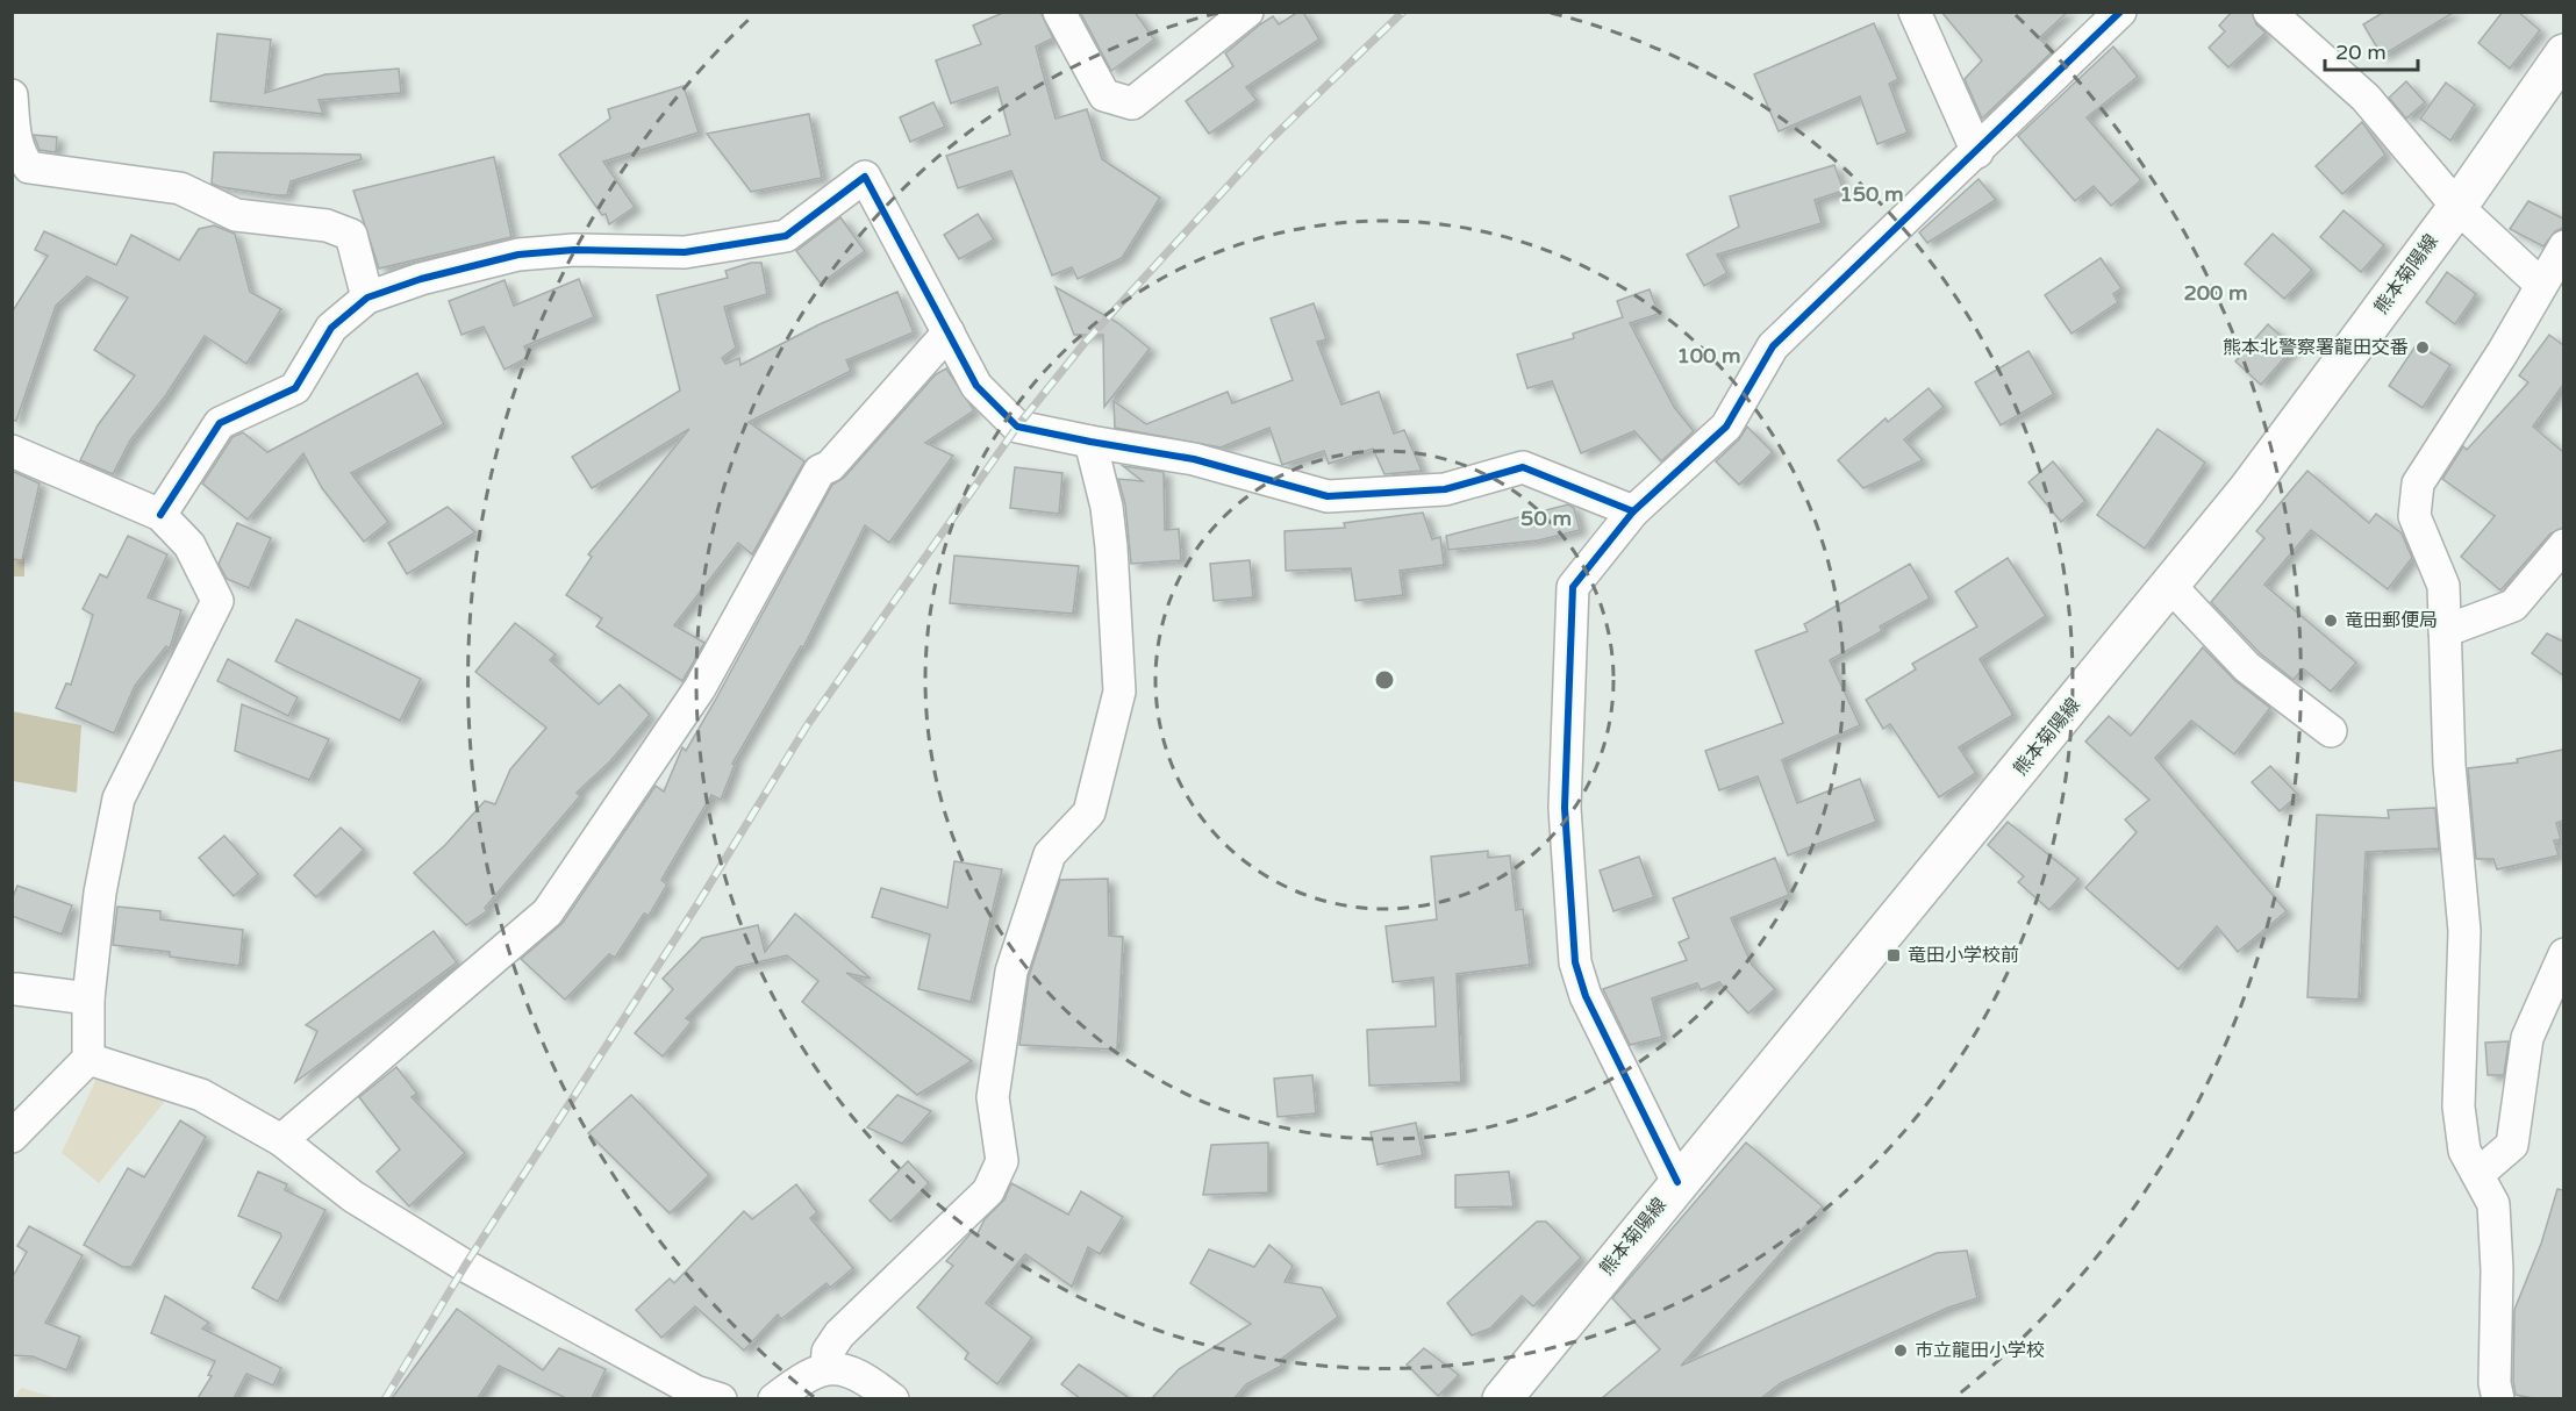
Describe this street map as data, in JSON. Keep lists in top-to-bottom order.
{
  "streets": {
    "main road": ["熊本菊陽線"]
  },
  "places": {
    "other": ["熊本北警察署龍田交番", "竜田郵便局", "市立龍田小学校"],
    "transit": ["竜田小学校前"]
  },
  "scale_bar": "20 m",
  "rings": [
    "150 m",
    "200 m",
    "100 m",
    "50 m"
  ]
}
